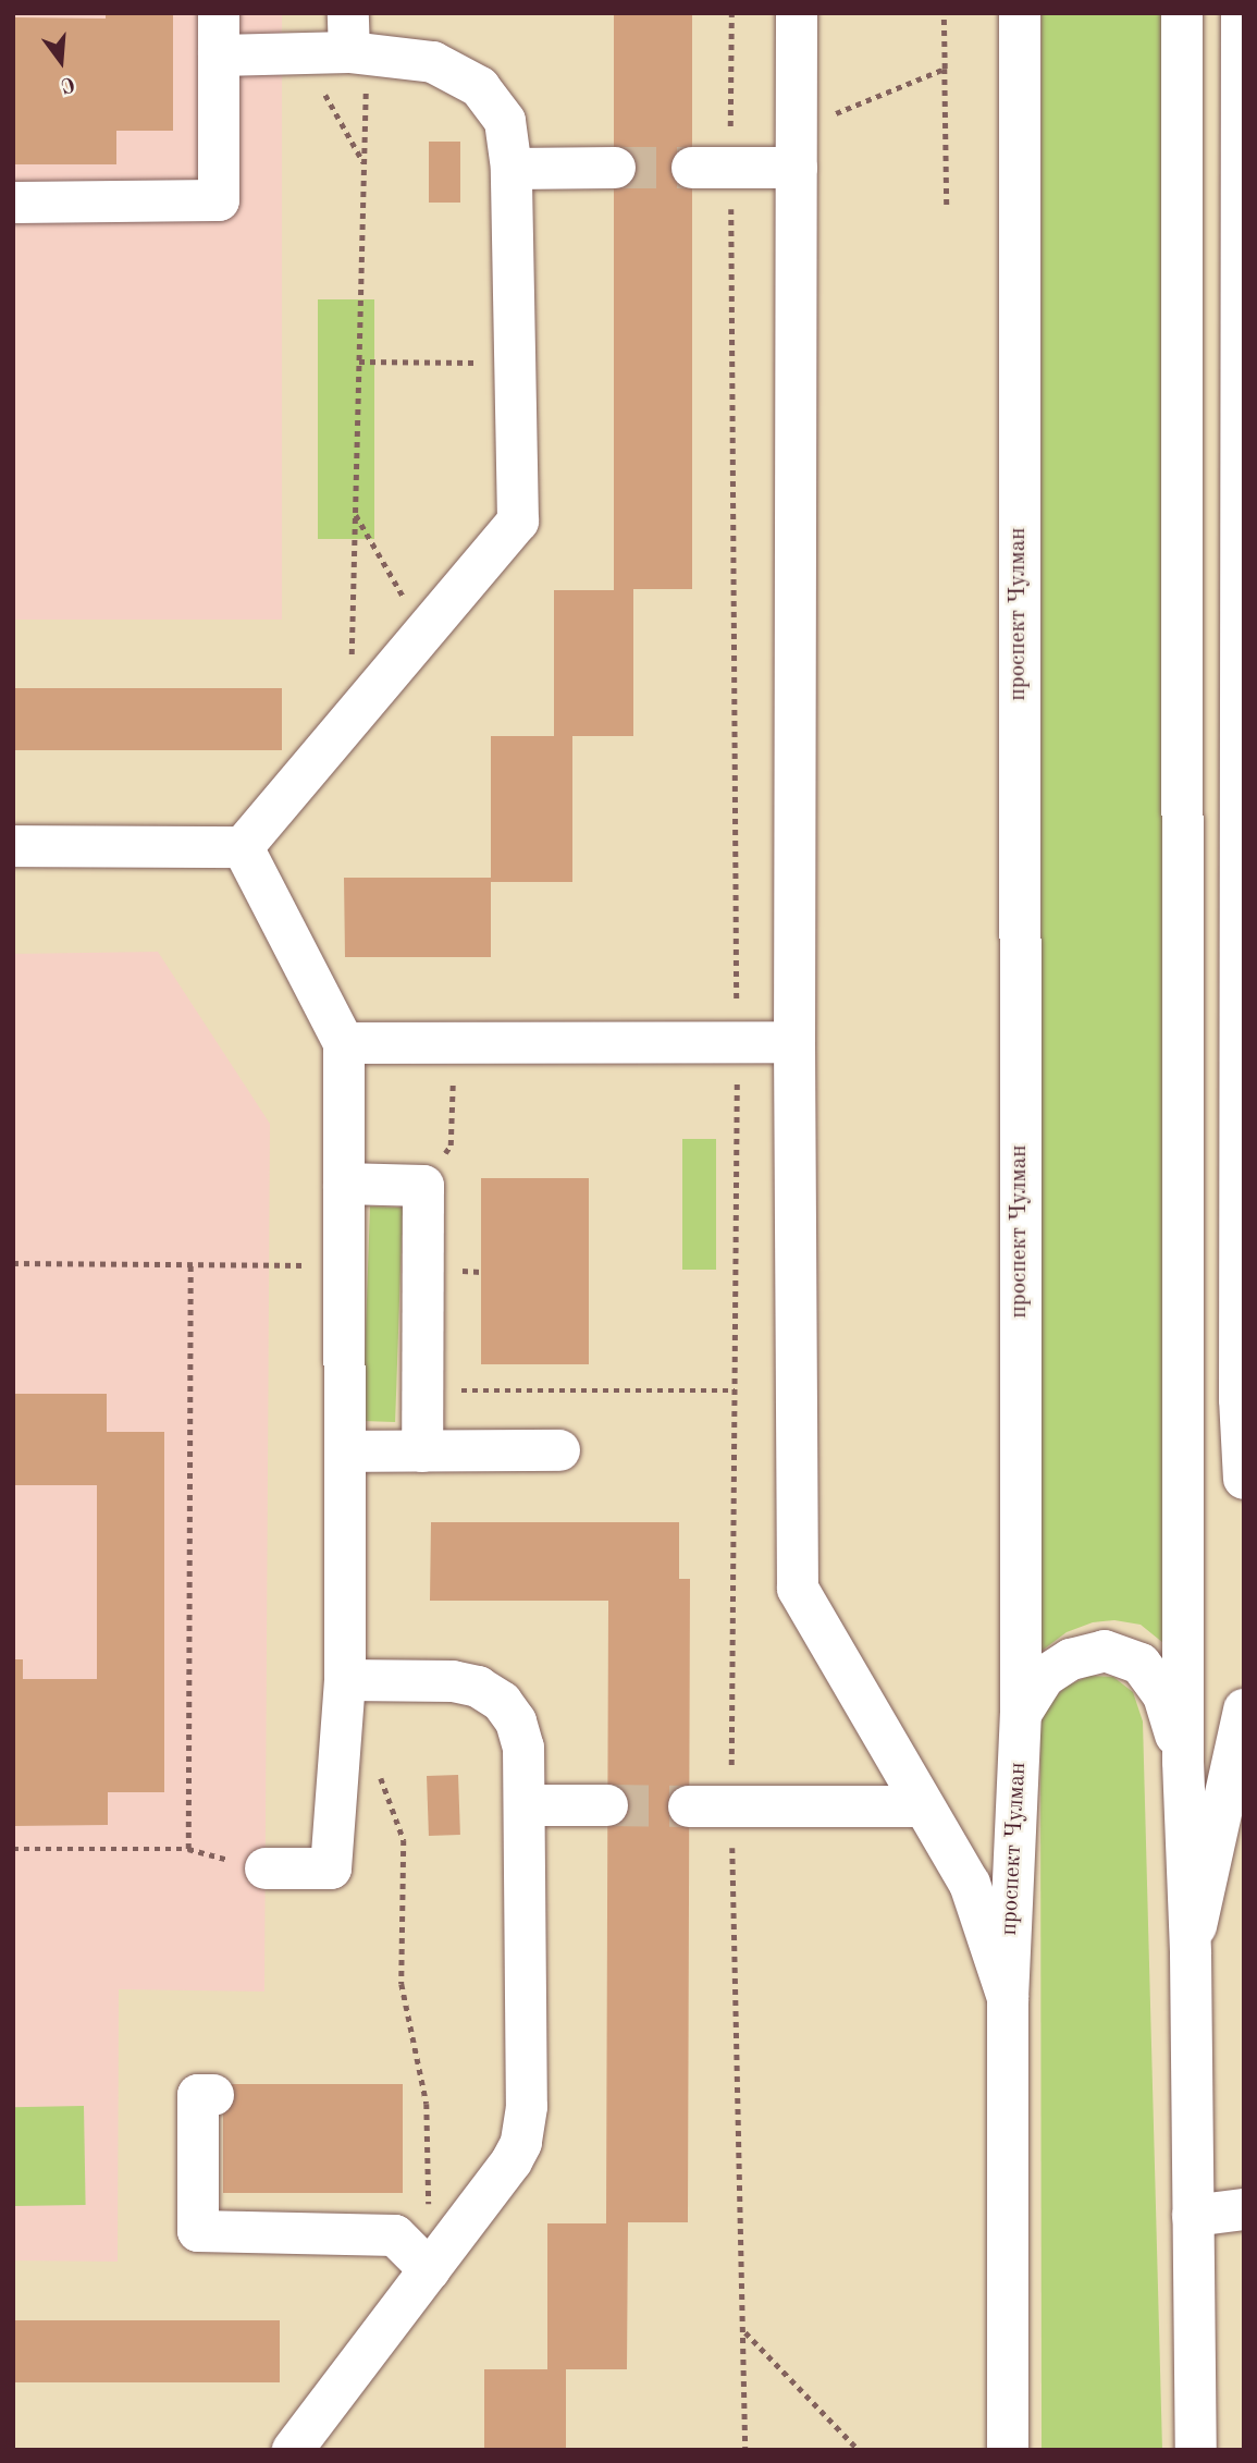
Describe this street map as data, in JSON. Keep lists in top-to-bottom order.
{
  "streets": {
    "main road": ["проспект Чулман"]
  },
  "north": "bottom"
}
